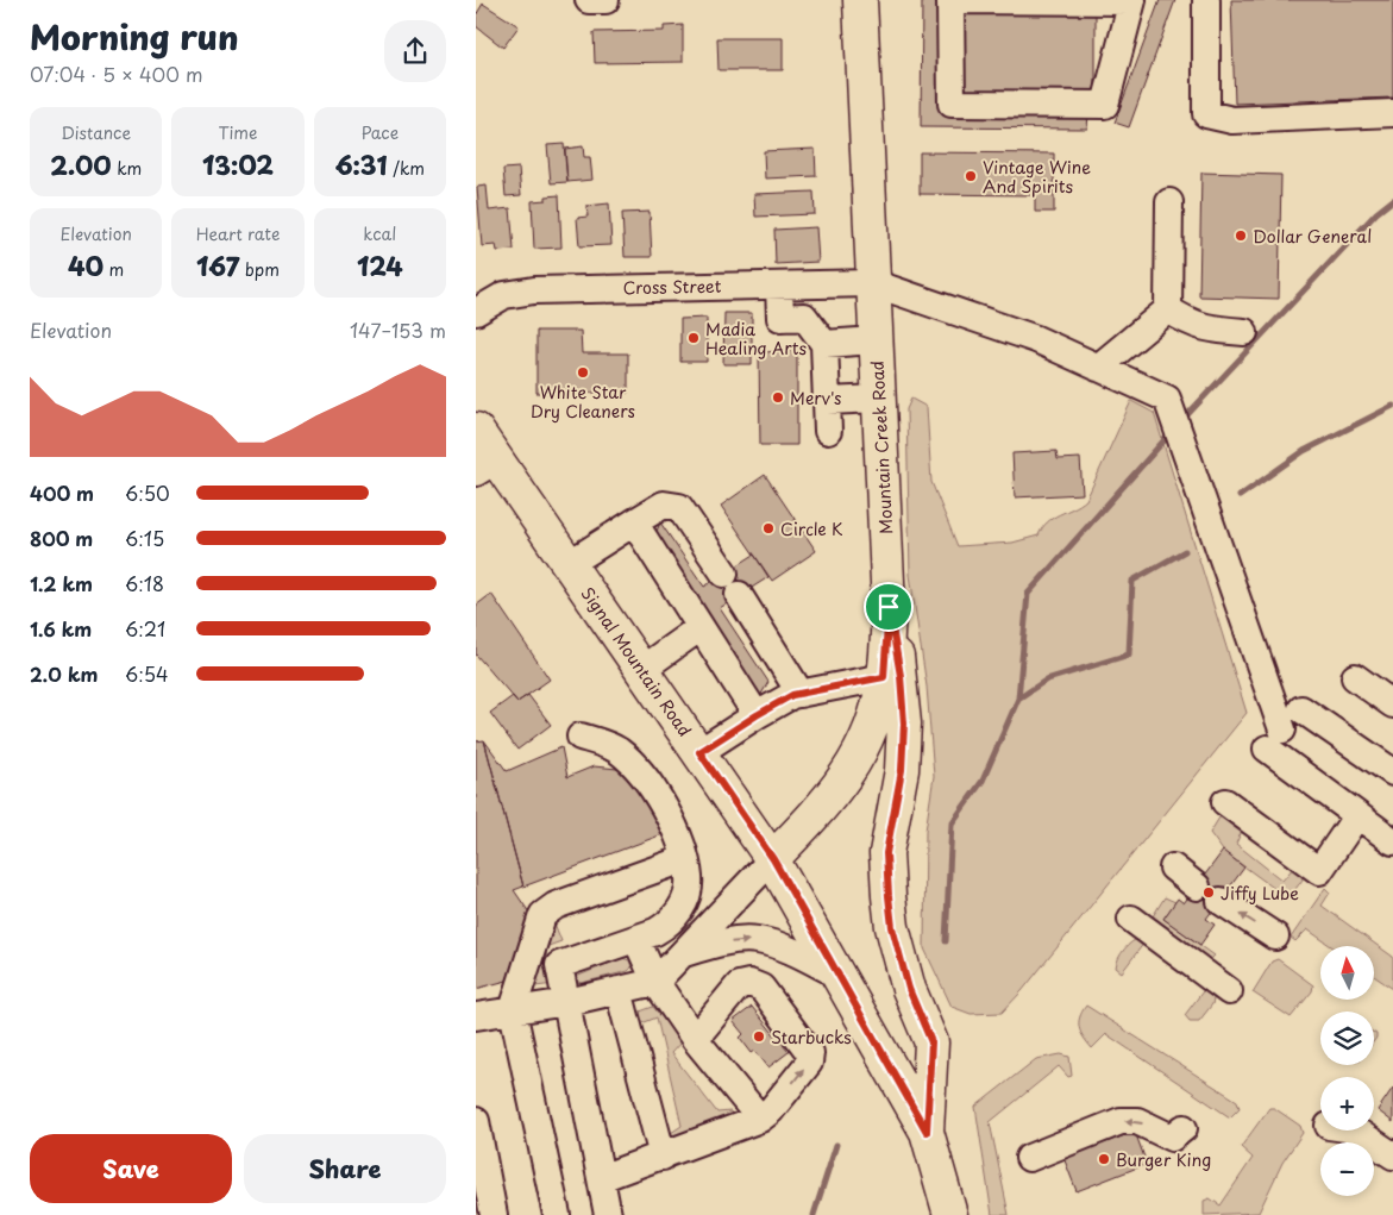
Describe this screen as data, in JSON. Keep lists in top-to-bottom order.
{
  "streets": {
    "main road": ["Mountain Creek Road", "Signal Mountain Road"],
    "street": ["Cross Street"]
  },
  "crossings": [
    ["Cross Street", "Mountain Creek Road"],
    ["Mountain Creek Road", "Signal Mountain Road"]
  ],
  "places": [
    "Vintage Wine And Spirits",
    "Dollar General",
    "Madia Healing Arts",
    "White Star Dry Cleaners",
    "Merv's",
    "Circle K",
    "Jiffy Lube",
    "Starbucks",
    "Burger King"
  ],
  "north": "top",
  "page": {
    "heading": ["Morning run", "07:04 · 5 × 400 m"],
    "stats": [
      ["Distance", "2.00 km"],
      ["Time", "13:02"],
      ["Pace", "6:31 /km"],
      ["Elevation", "40 m"],
      ["Heart rate", "167 bpm"],
      ["kcal", "124"]
    ],
    "chart": ["Elevation", "147–153 m"],
    "list": [
      {
        "name": "400 m",
        "note": "6:50"
      },
      {
        "name": "800 m",
        "note": "6:15"
      },
      {
        "name": "1.2 km",
        "note": "6:18"
      },
      {
        "name": "1.6 km",
        "note": "6:21"
      },
      {
        "name": "2.0 km",
        "note": "6:54"
      }
    ],
    "map_buttons": ["+", "−"],
    "buttons": ["Save", "Share"]
  }
}
